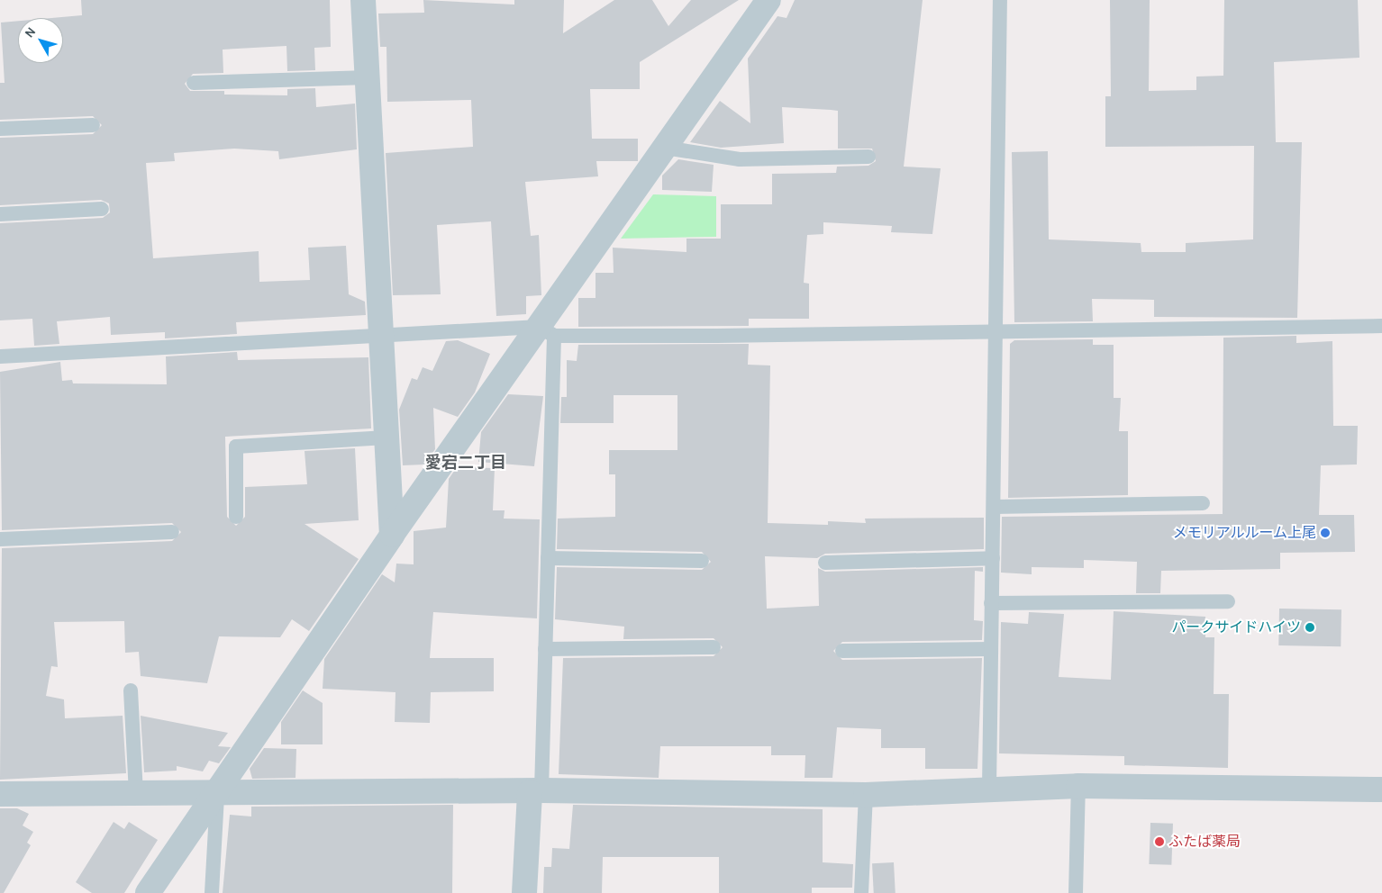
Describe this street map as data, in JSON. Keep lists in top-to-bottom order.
{
  "districts": ["愛宕二丁目"],
  "places": ["メモリアルルーム上尾", "パークサイドハイツ", "ふたば薬局"],
  "north": "top left"
}
